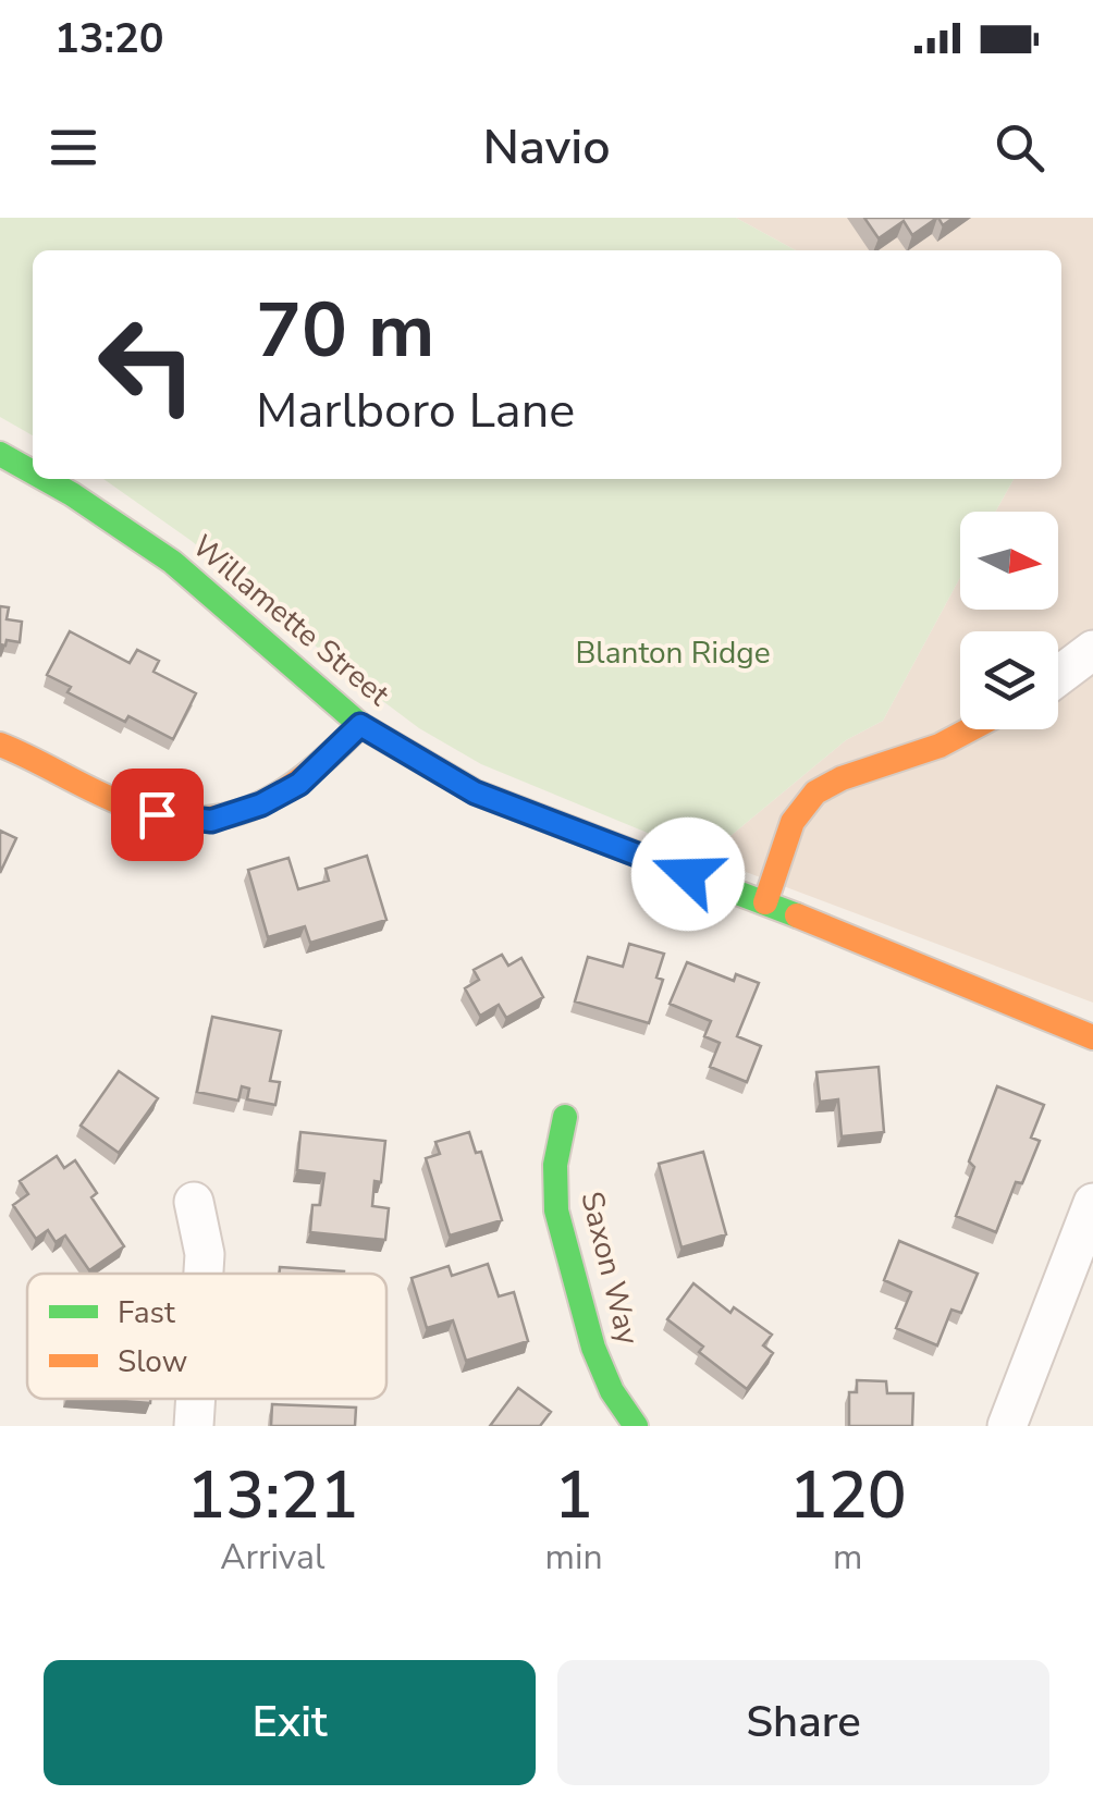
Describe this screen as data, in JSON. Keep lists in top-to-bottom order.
{
  "streets": {
    "main road": ["Willamette Street", "Saxon Way"]
  },
  "parks": ["Blanton Ridge"],
  "legend": ["Fast", "Slow"],
  "north": "right",
  "page": {
    "status": "13:20",
    "header": "Navio",
    "turn": ["70 m", "Marlboro Lane"],
    "eta": [
      "13:21",
      "Arrival",
      "1",
      "min",
      "120",
      "m"
    ],
    "buttons": ["Exit", "Share"]
  }
}
